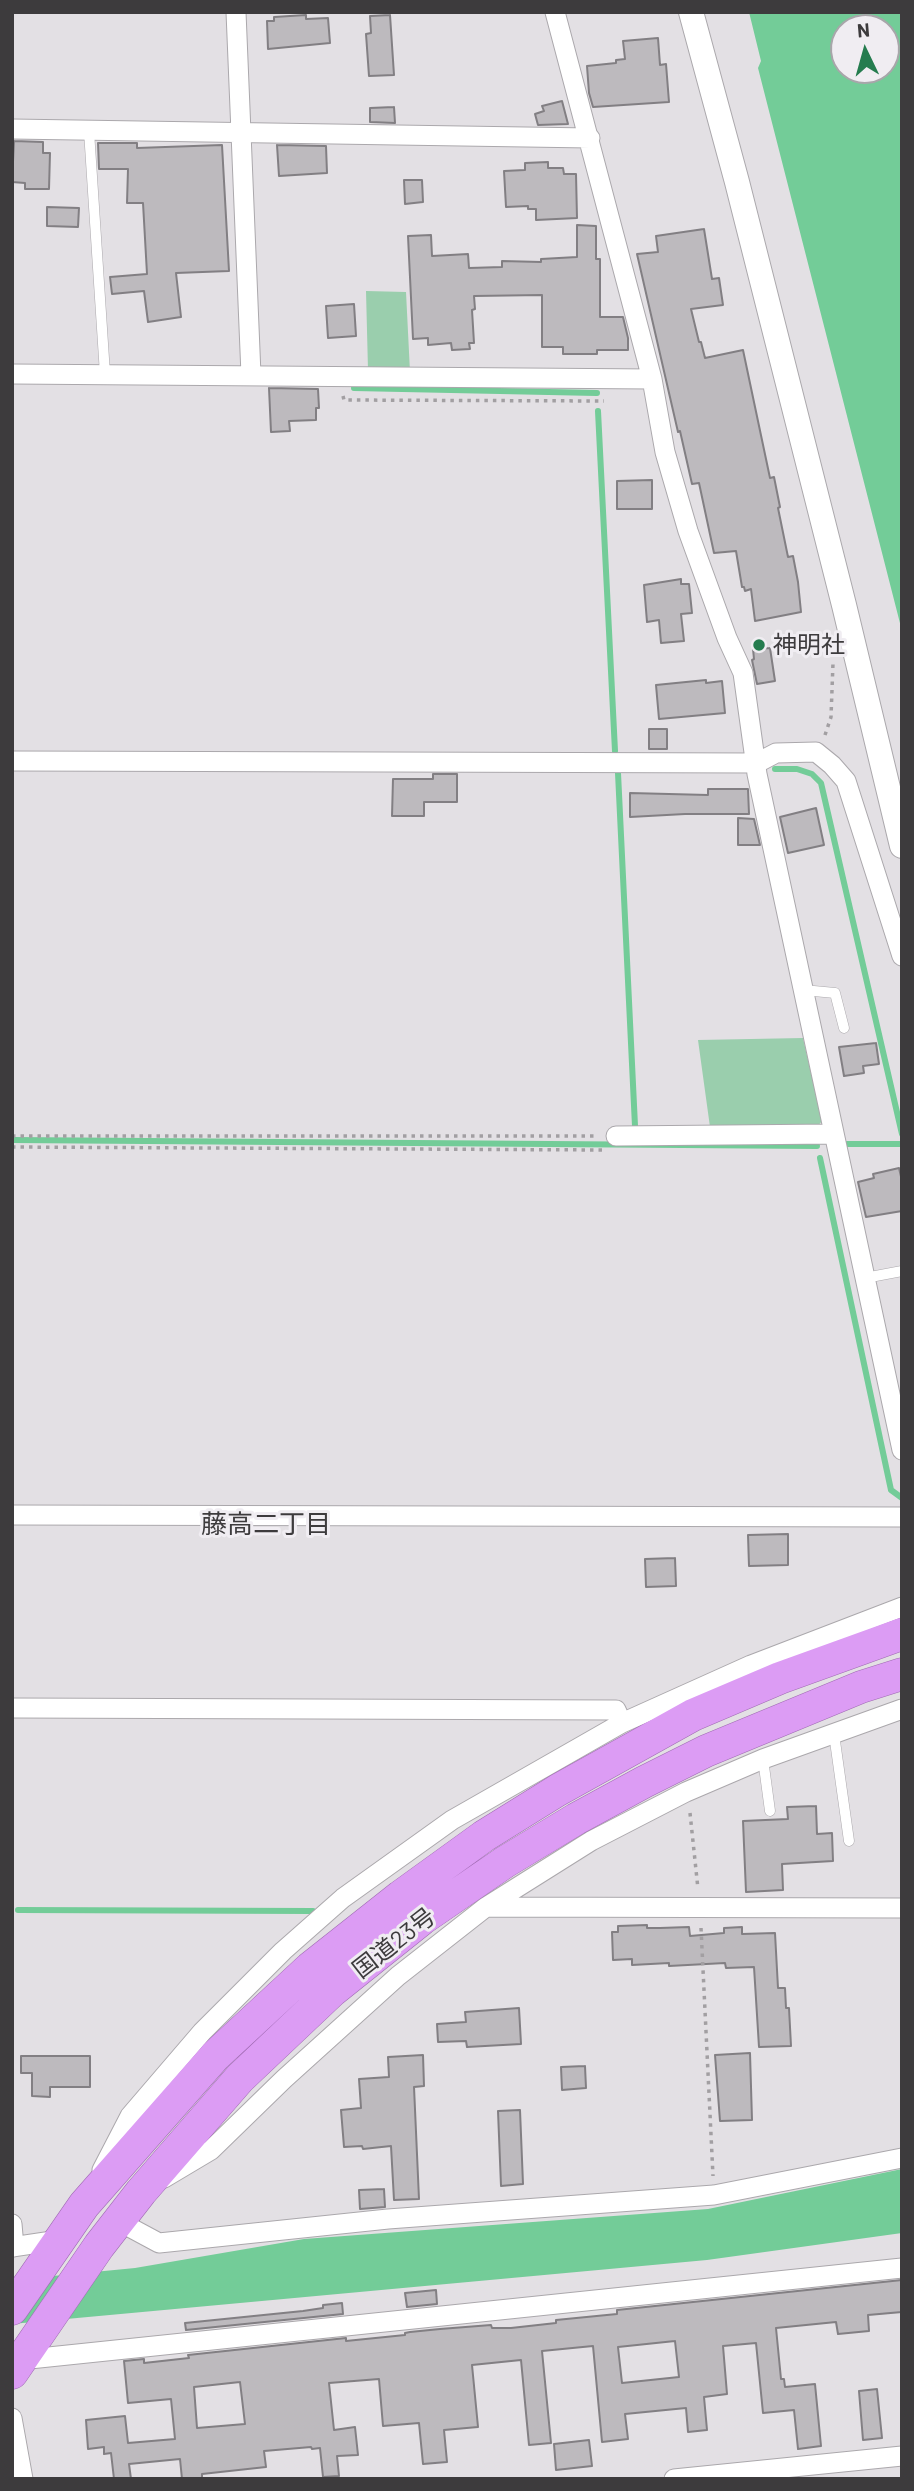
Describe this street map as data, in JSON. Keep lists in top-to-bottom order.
{
  "streets": {
    "highway": ["国道23号"]
  },
  "districts": ["藤高二丁目"],
  "places": ["神明社"],
  "north": "top"
}
